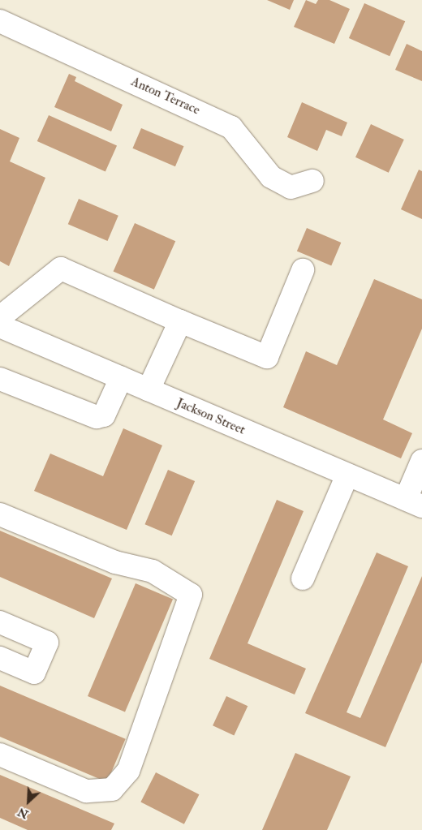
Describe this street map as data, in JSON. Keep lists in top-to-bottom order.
{
  "streets": {
    "street": ["Anton Terrace", "Jackson Street"]
  },
  "north": "bottom left"
}
